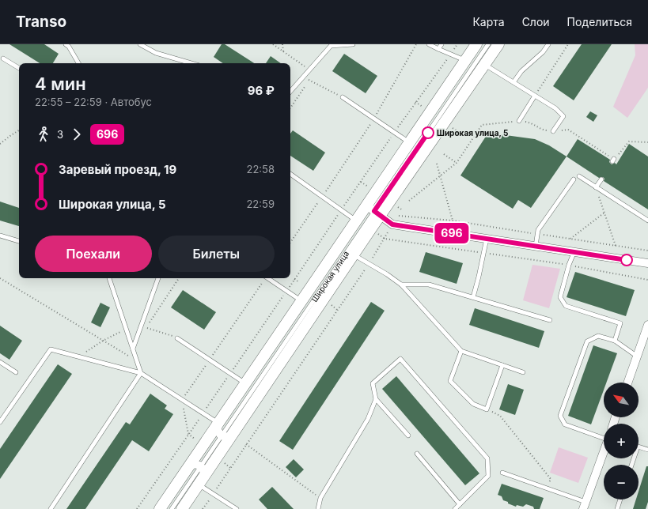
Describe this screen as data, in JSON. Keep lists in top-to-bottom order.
{
  "streets": {
    "main road": ["Широкая улица"]
  },
  "places": ["Широкая улица, 5"],
  "lines": ["bus line 696"],
  "north": "top left",
  "page": {
    "header": "Transo",
    "nav": ["Карта", "Слои", "Поделиться"],
    "on_map": "696",
    "heading": ["4 мин", "22:55 – 22:59 · Автобус", "96 ₽"],
    "legs": ["3", "696"],
    "list": [
      {
        "name": "Заревый проезд, 19",
        "value": "22:58"
      },
      {
        "name": "Широкая улица, 5",
        "value": "22:59"
      }
    ],
    "buttons": ["Поехали", "Билеты"],
    "map_buttons": ["+", "−"]
  }
}
